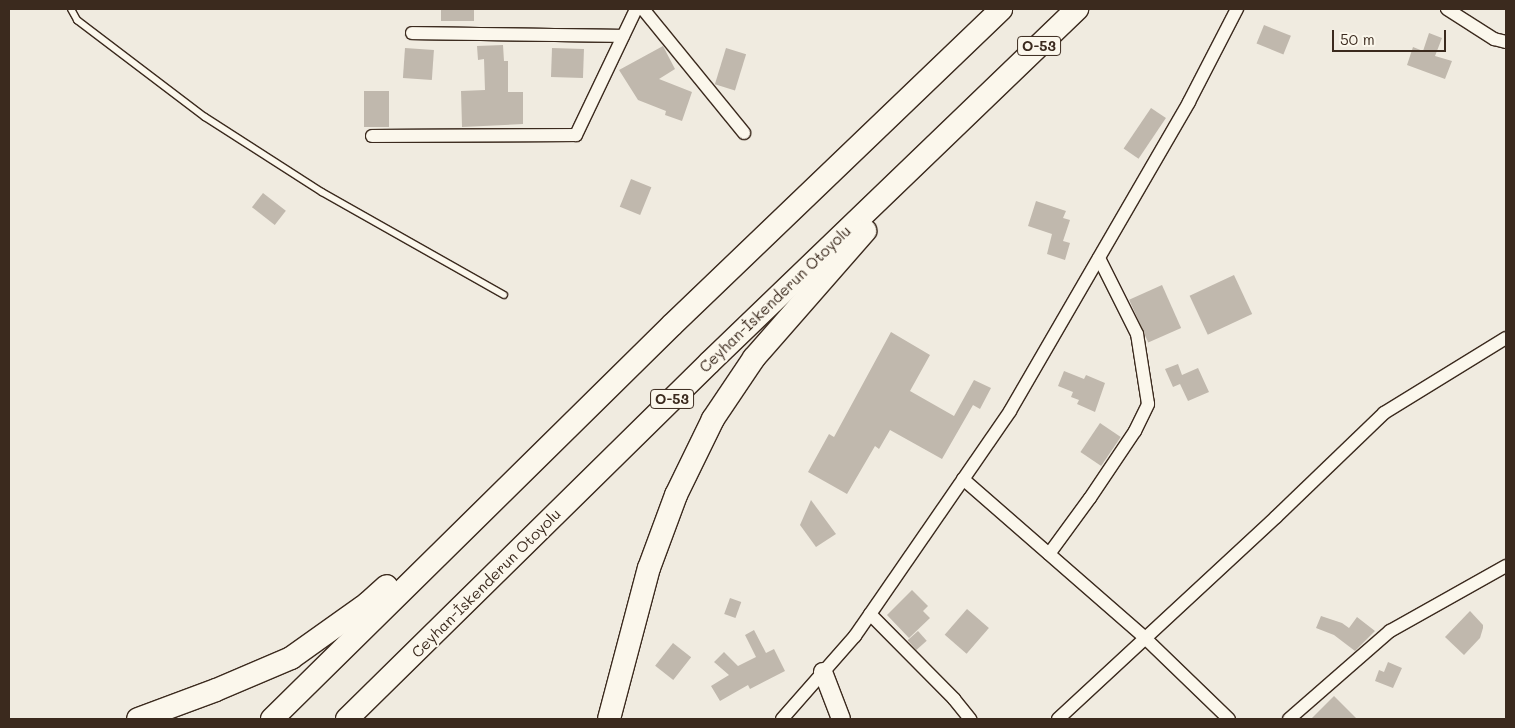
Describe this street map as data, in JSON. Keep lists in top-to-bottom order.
{
  "streets": {
    "highway": ["O-53", "Ceyhan-İskenderun Otoyolu"]
  },
  "scale_bar": "50 m"
}
